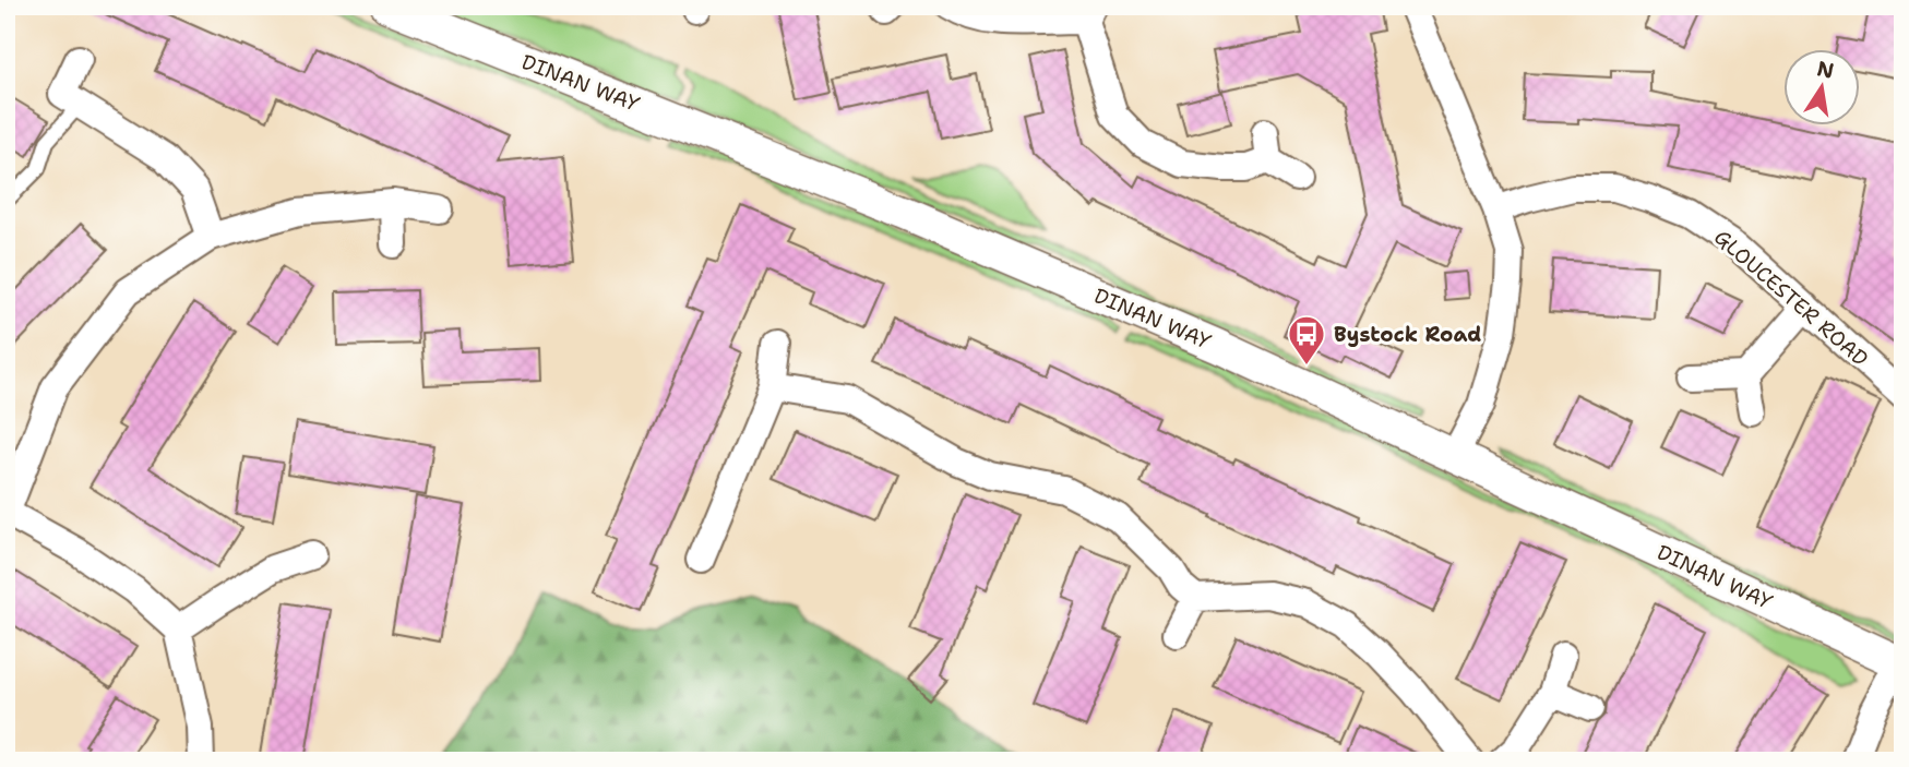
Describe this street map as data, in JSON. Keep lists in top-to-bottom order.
{
  "streets": {
    "street": ["DINAN WAY", "GLOUCESTER ROAD"]
  },
  "places": {
    "bus stop": ["Bystock Road"]
  },
  "north": "top"
}
